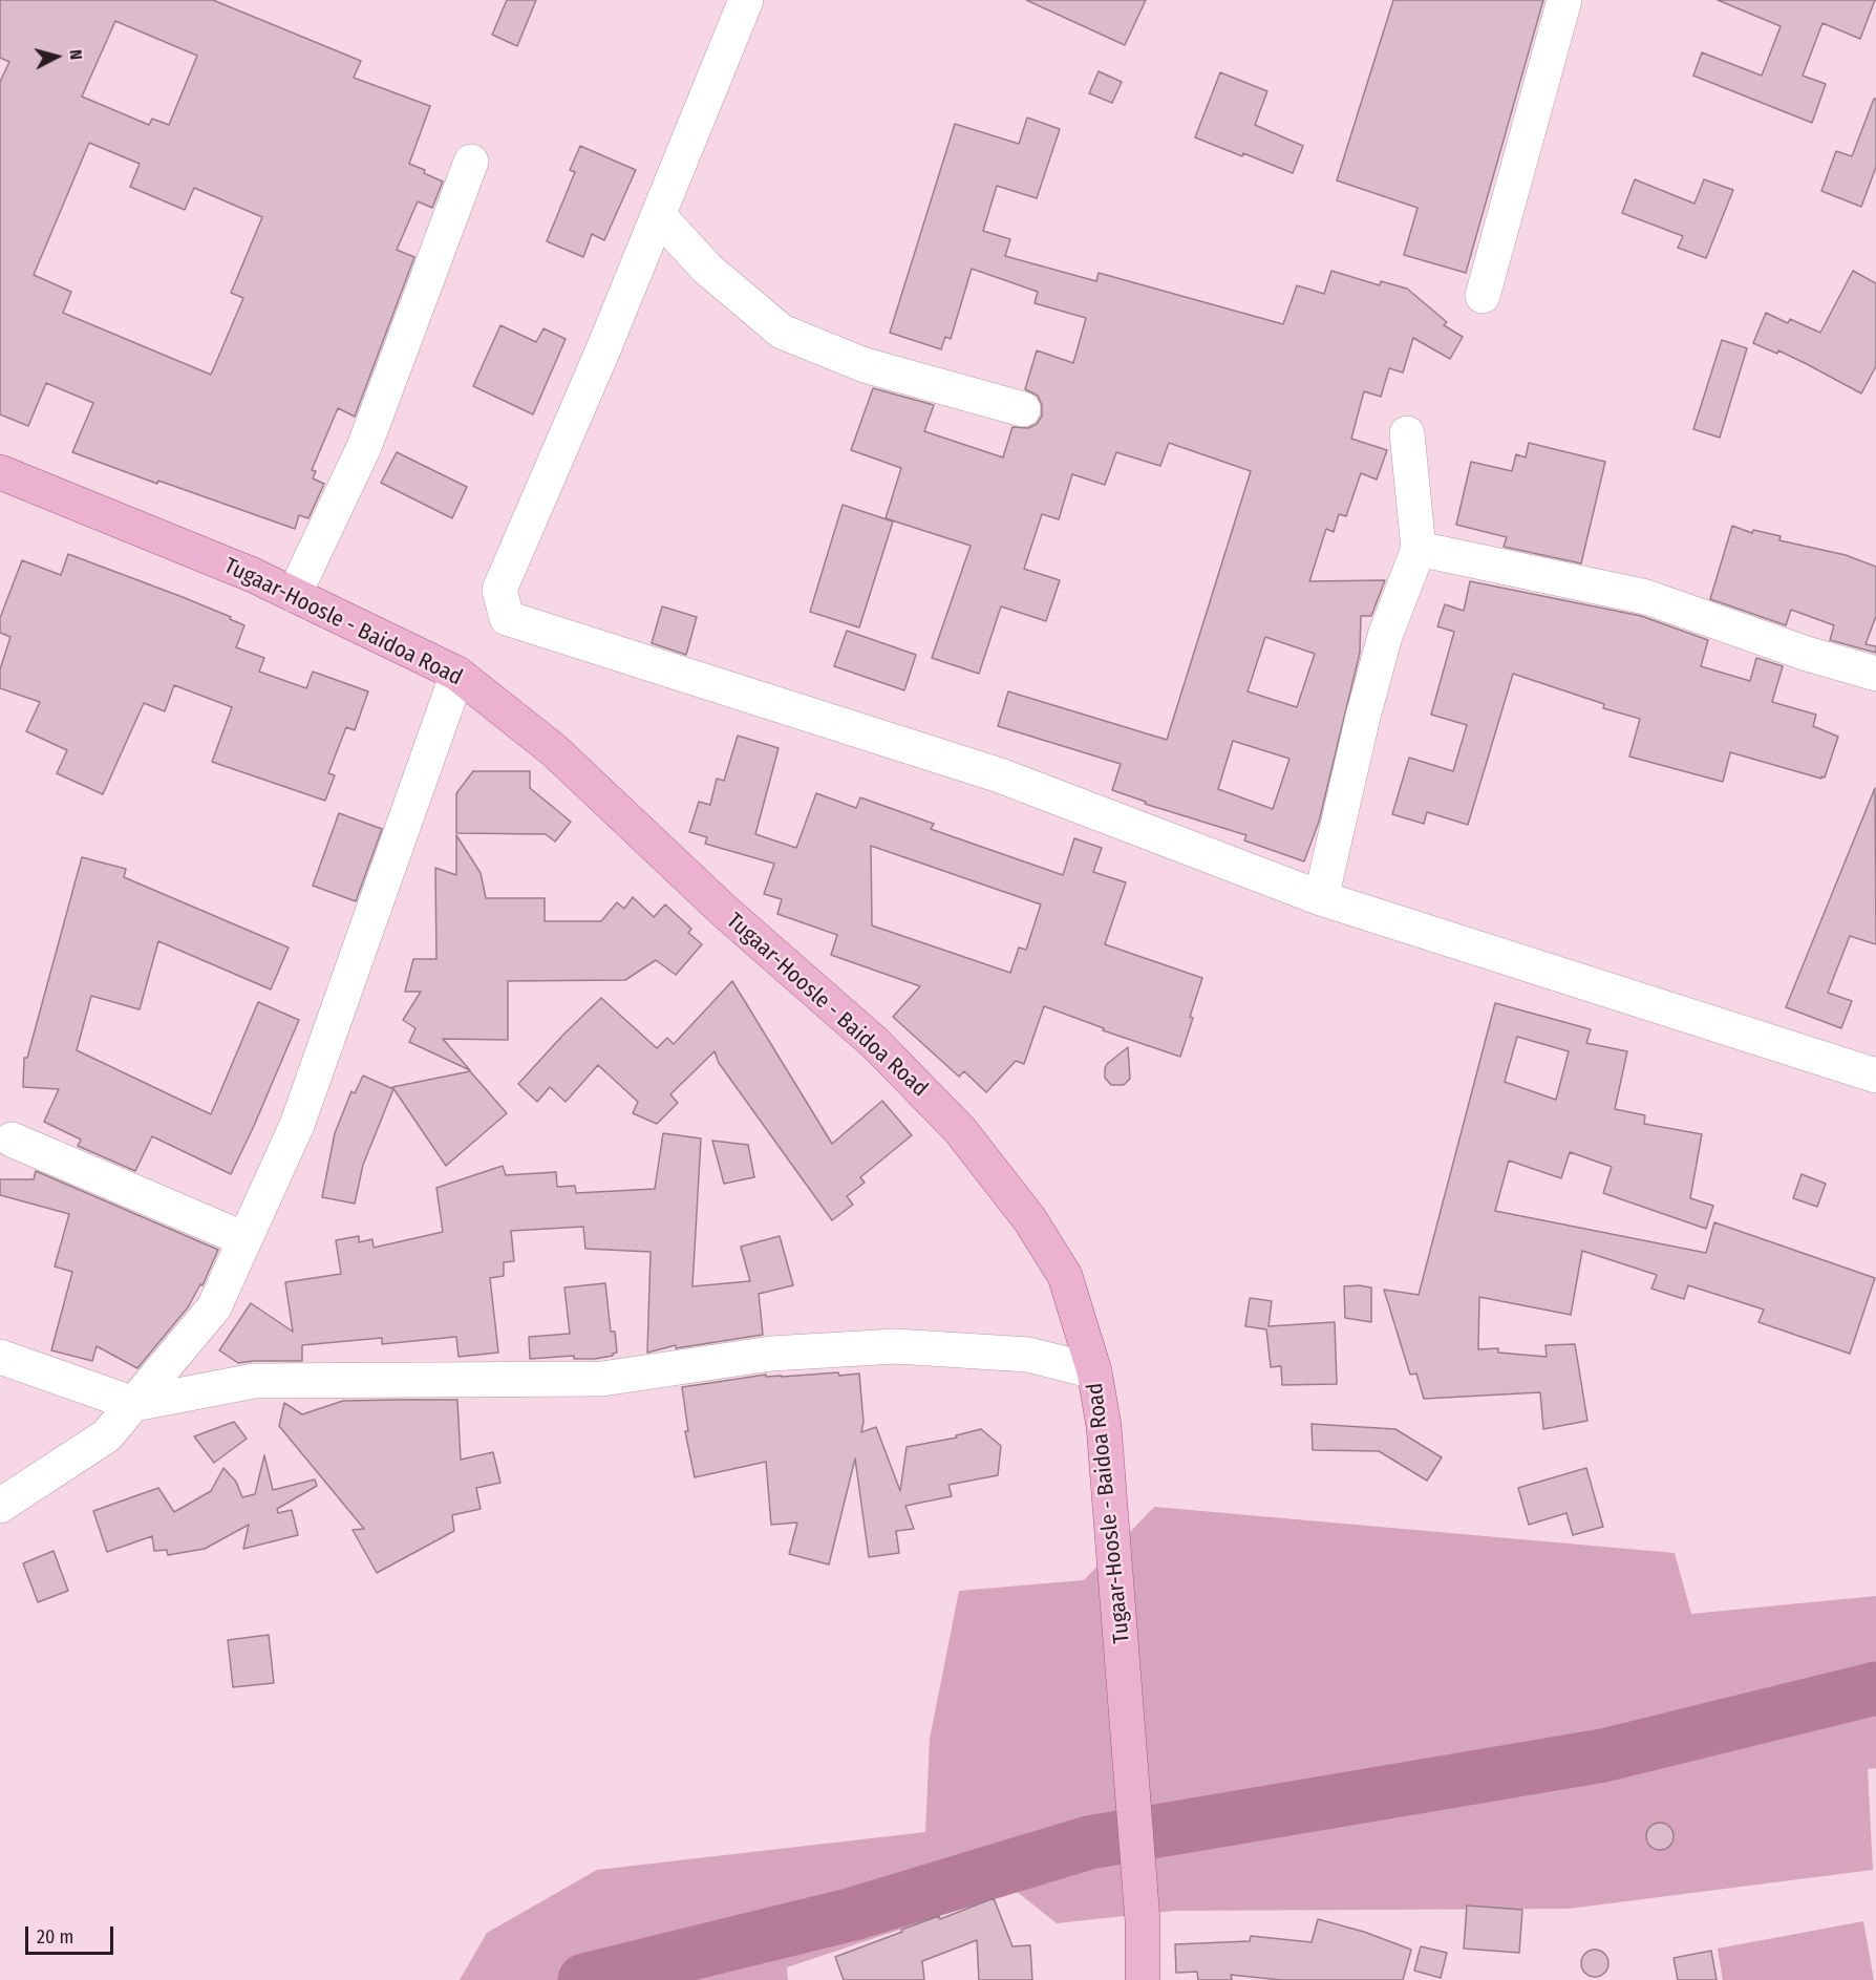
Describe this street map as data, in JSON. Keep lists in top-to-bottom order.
{
  "streets": {
    "main road": ["Tugaar-Hoosle - Baidoa Road"]
  },
  "scale_bar": "20 m",
  "north": "right"
}
